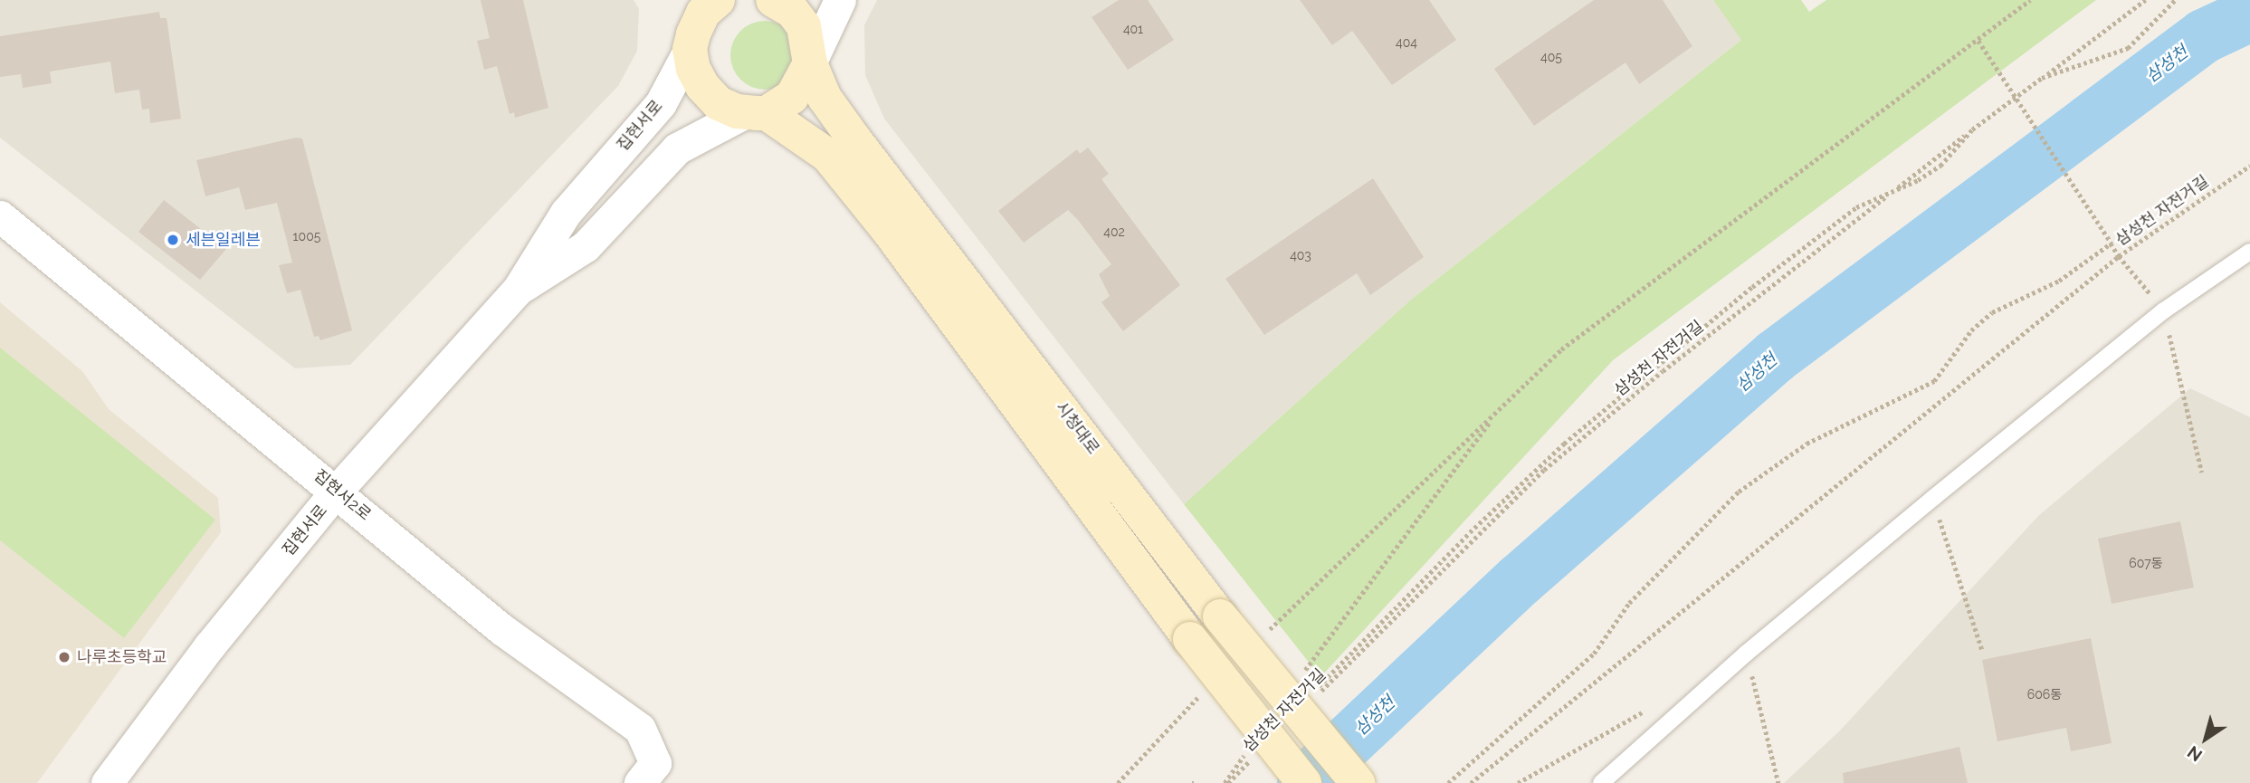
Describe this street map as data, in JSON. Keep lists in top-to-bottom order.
{
  "streets": {
    "street": ["집현서로", "시청대로", "집현서2로"],
    "path": ["삼성천 자전거길"]
  },
  "crossings": [
    ["집현서로", "집현서2로"]
  ],
  "water": ["삼성천"],
  "places": ["세븐일레븐", "나루초등학교"],
  "house_numbers": [
    "401",
    "404",
    "405",
    "402",
    "1005",
    "403",
    "607동",
    "606동"
  ],
  "north": "bottom left"
}
